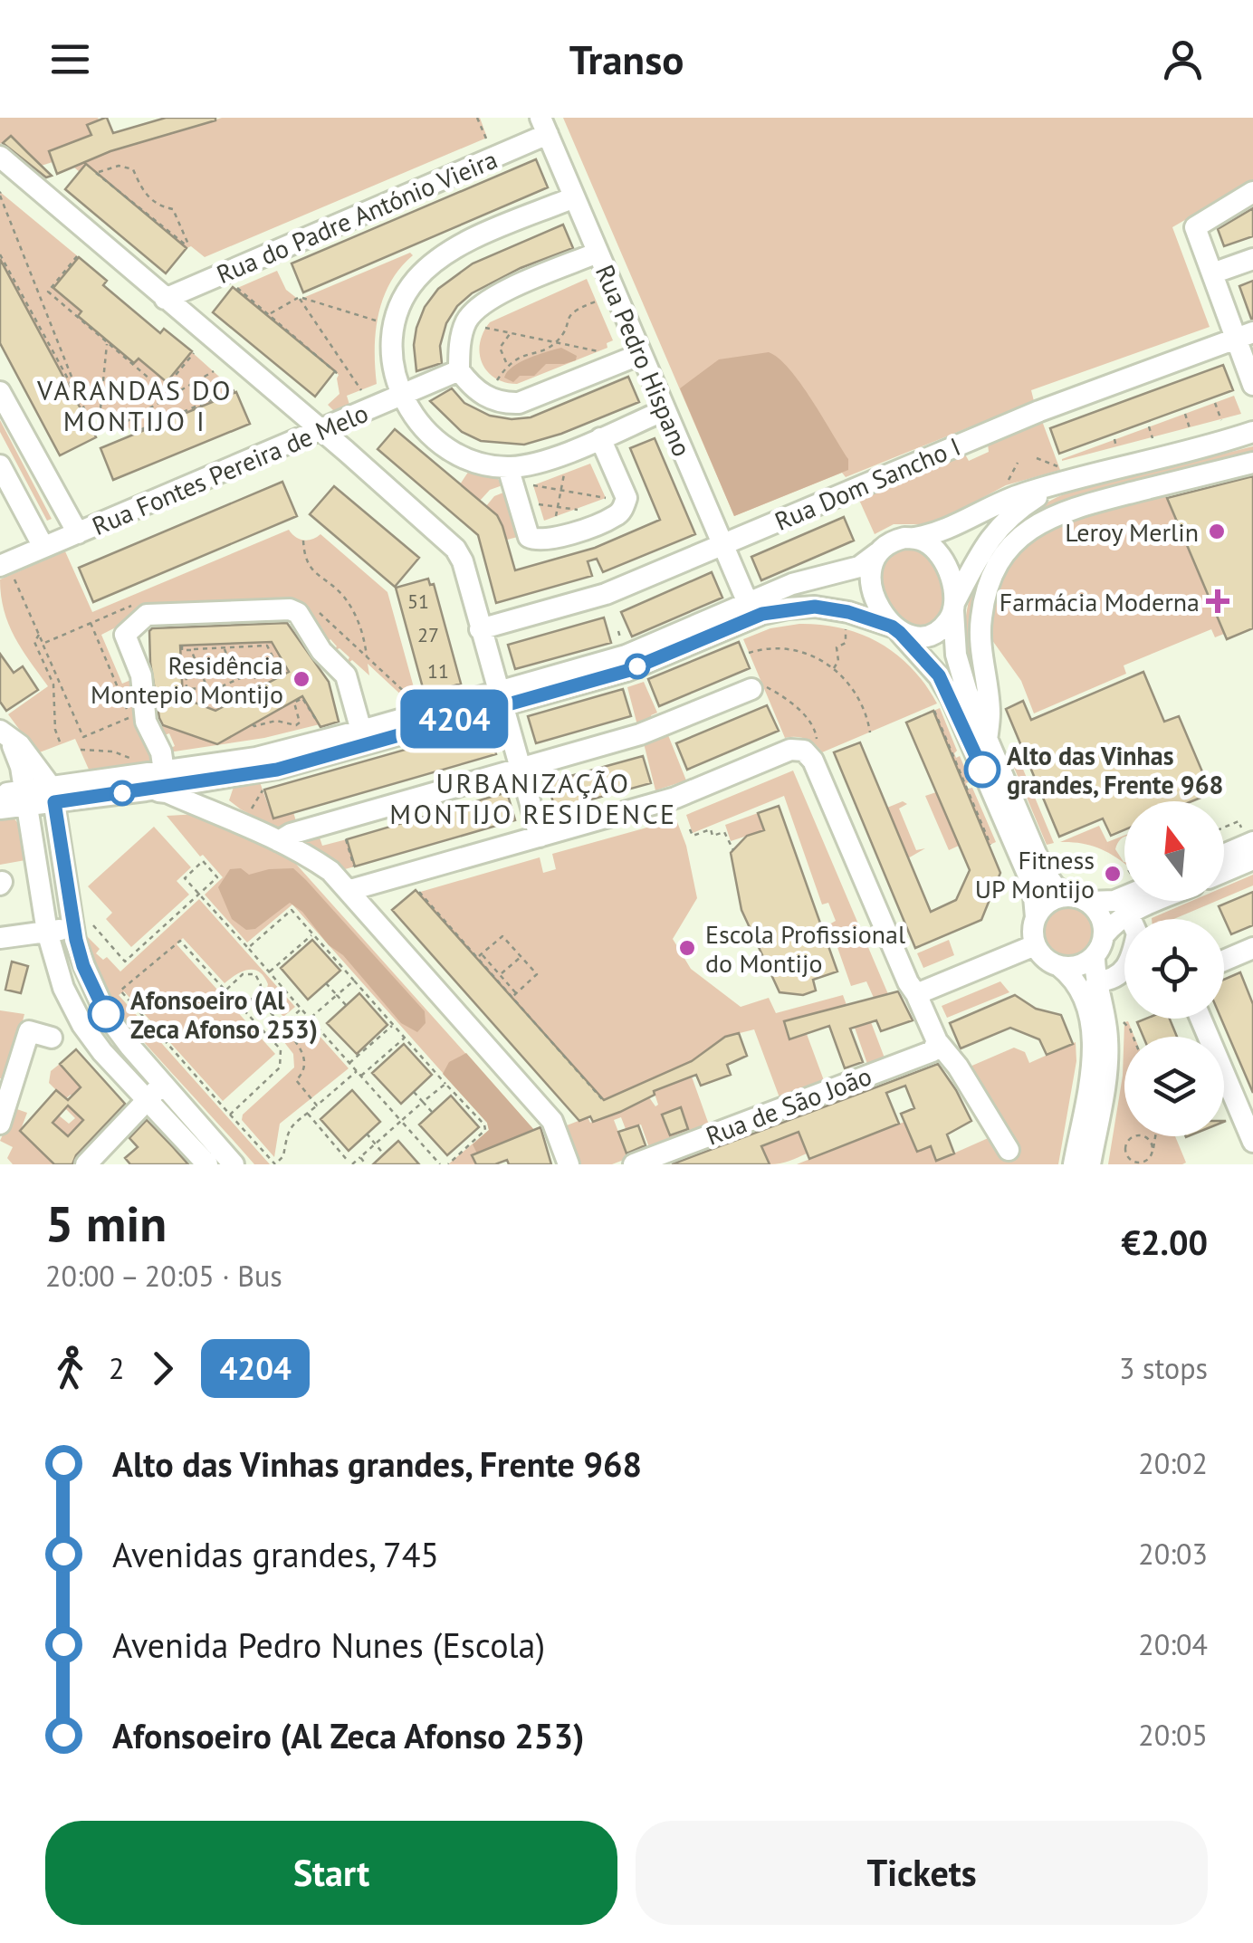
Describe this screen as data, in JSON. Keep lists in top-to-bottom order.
{
  "streets": {
    "street": [
      "Rua do Padre António Vieira",
      "Rua Pedro Hispano",
      "Rua Fontes Pereira de Melo",
      "Rua Dom Sancho I",
      "Rua de São João"
    ]
  },
  "crossings": [
    ["Rua do Padre António Vieira", "Rua Pedro Hispano"],
    ["Rua Pedro Hispano", "Rua Dom Sancho I"]
  ],
  "districts": ["VARANDAS DO MONTIJO I", "URBANIZAÇÃO MONTIJO RESIDENCE"],
  "places": {
    "other": [
      "Leroy Merlin",
      "Residência Montepio Montijo",
      "Alto das Vinhas grandes, Frente 968",
      "Fitness UP Montijo",
      "Escola Profissional do Montijo",
      "Afonsoeiro (Al Zeca Afonso 253)"
    ],
    "health": ["Farmácia Moderna"]
  },
  "lines": ["bus line 4204"],
  "house_numbers": ["51", "27", "11"],
  "north": "top",
  "page": {
    "header": "Transo",
    "on_map": "4204",
    "heading": ["5 min", "20:00 – 20:05 · Bus", "€2.00"],
    "legs": ["2", "4204", "3 stops"],
    "list": [
      {
        "name": "Alto das Vinhas grandes, Frente 968",
        "value": "20:02"
      },
      {
        "name": "Avenidas grandes, 745",
        "value": "20:03"
      },
      {
        "name": "Avenida Pedro Nunes (Escola)",
        "value": "20:04"
      },
      {
        "name": "Afonsoeiro (Al Zeca Afonso 253)",
        "value": "20:05"
      }
    ],
    "buttons": ["Start", "Tickets"]
  }
}
